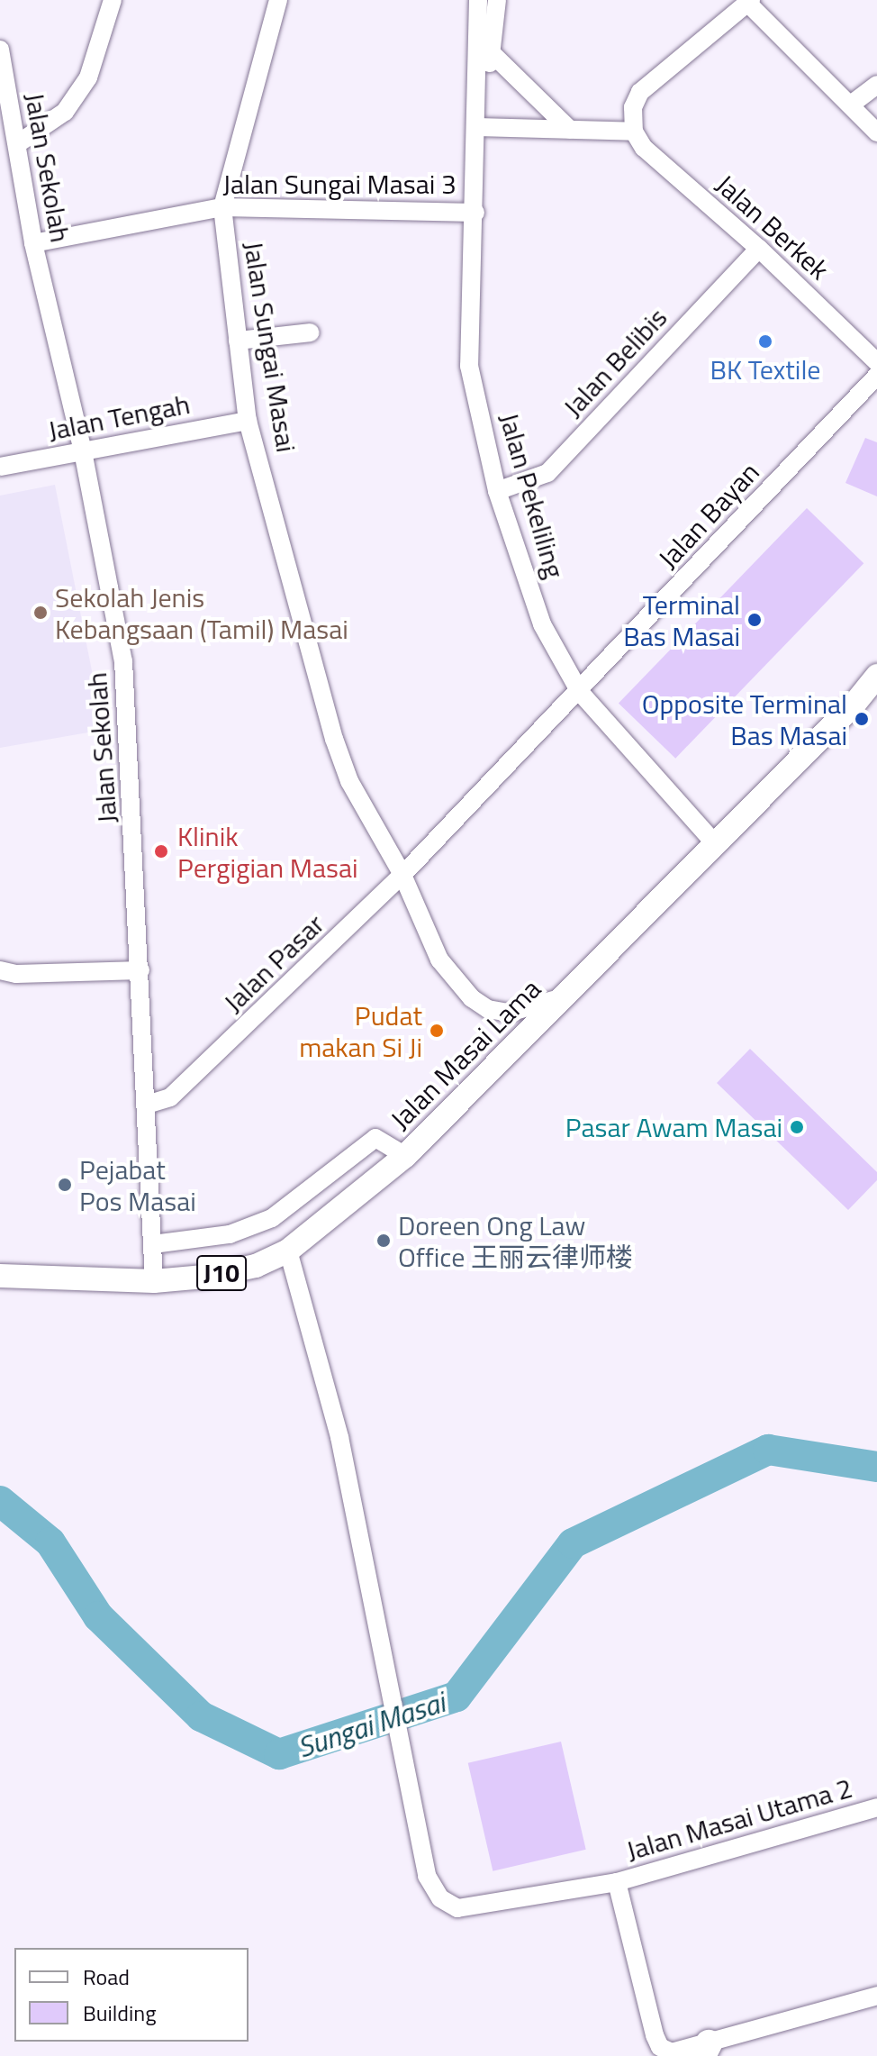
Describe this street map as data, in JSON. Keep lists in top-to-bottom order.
{
  "streets": {
    "main road": ["Jalan Masai Lama", "J10"],
    "street": [
      "Jalan Sekolah",
      "Jalan Sungai Masai 3",
      "Jalan Berkek",
      "Jalan Sungai Masai",
      "Jalan Belibis",
      "Jalan Tengah",
      "Jalan Pekeliling",
      "Jalan Bayan",
      "Jalan Pasar",
      "Jalan Masai Utama 2"
    ]
  },
  "crossings": [
    ["Jalan Sekolah", "Jalan Sungai Masai 3"],
    ["Jalan Sekolah", "Jalan Tengah"],
    ["Jalan Sekolah", "Jalan Pasar"],
    ["Jalan Sekolah", "Jalan Masai Lama"],
    ["Jalan Sungai Masai 3", "Jalan Sungai Masai"],
    ["Jalan Sungai Masai 3", "Jalan Pekeliling"],
    ["Jalan Berkek", "Jalan Belibis"],
    ["Jalan Sungai Masai", "Jalan Tengah"],
    ["Jalan Sungai Masai", "Jalan Pasar"],
    ["Jalan Sungai Masai", "Jalan Masai Lama"],
    ["Jalan Belibis", "Jalan Pekeliling"],
    ["Jalan Pekeliling", "Jalan Bayan"],
    ["Jalan Pekeliling", "Jalan Pasar"],
    ["Jalan Pekeliling", "Jalan Masai Lama"],
    ["Jalan Bayan", "Jalan Pasar"],
    ["Jalan Masai Lama", "Jalan Masai Utama 2"]
  ],
  "water": ["Sungai Masai"],
  "places": [
    "BK Textile",
    "Sekolah Jenis Kebangsaan (Tamil) Masai",
    "Terminal Bas Masai",
    "Opposite Terminal Bas Masai",
    "Klinik Pergigian Masai",
    "Pudat makan Si Ji",
    "Pasar Awam Masai",
    "Pejabat Pos Masai",
    "Doreen Ong Law Office 王丽云律师楼"
  ],
  "legend": ["Road", "Building"]
}
